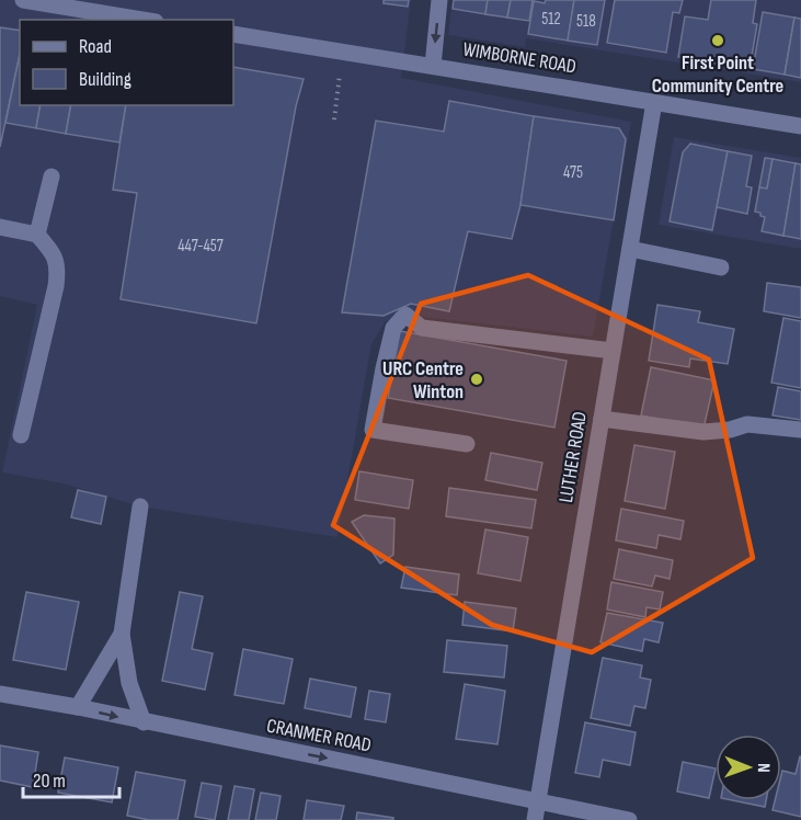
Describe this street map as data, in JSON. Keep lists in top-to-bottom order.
{
  "streets": {
    "street": ["WIMBORNE ROAD", "LUTHER ROAD", "CRANMER ROAD"]
  },
  "crossings": [
    ["WIMBORNE ROAD", "LUTHER ROAD"],
    ["LUTHER ROAD", "CRANMER ROAD"]
  ],
  "one_way": ["CRANMER ROAD"],
  "places": ["First Point Community Centre", "URC Centre Winton"],
  "house_numbers": [
    "512",
    "518",
    "475",
    "447-457"
  ],
  "legend": ["Road", "Building"],
  "scale_bar": "20 m",
  "north": "right"
}
